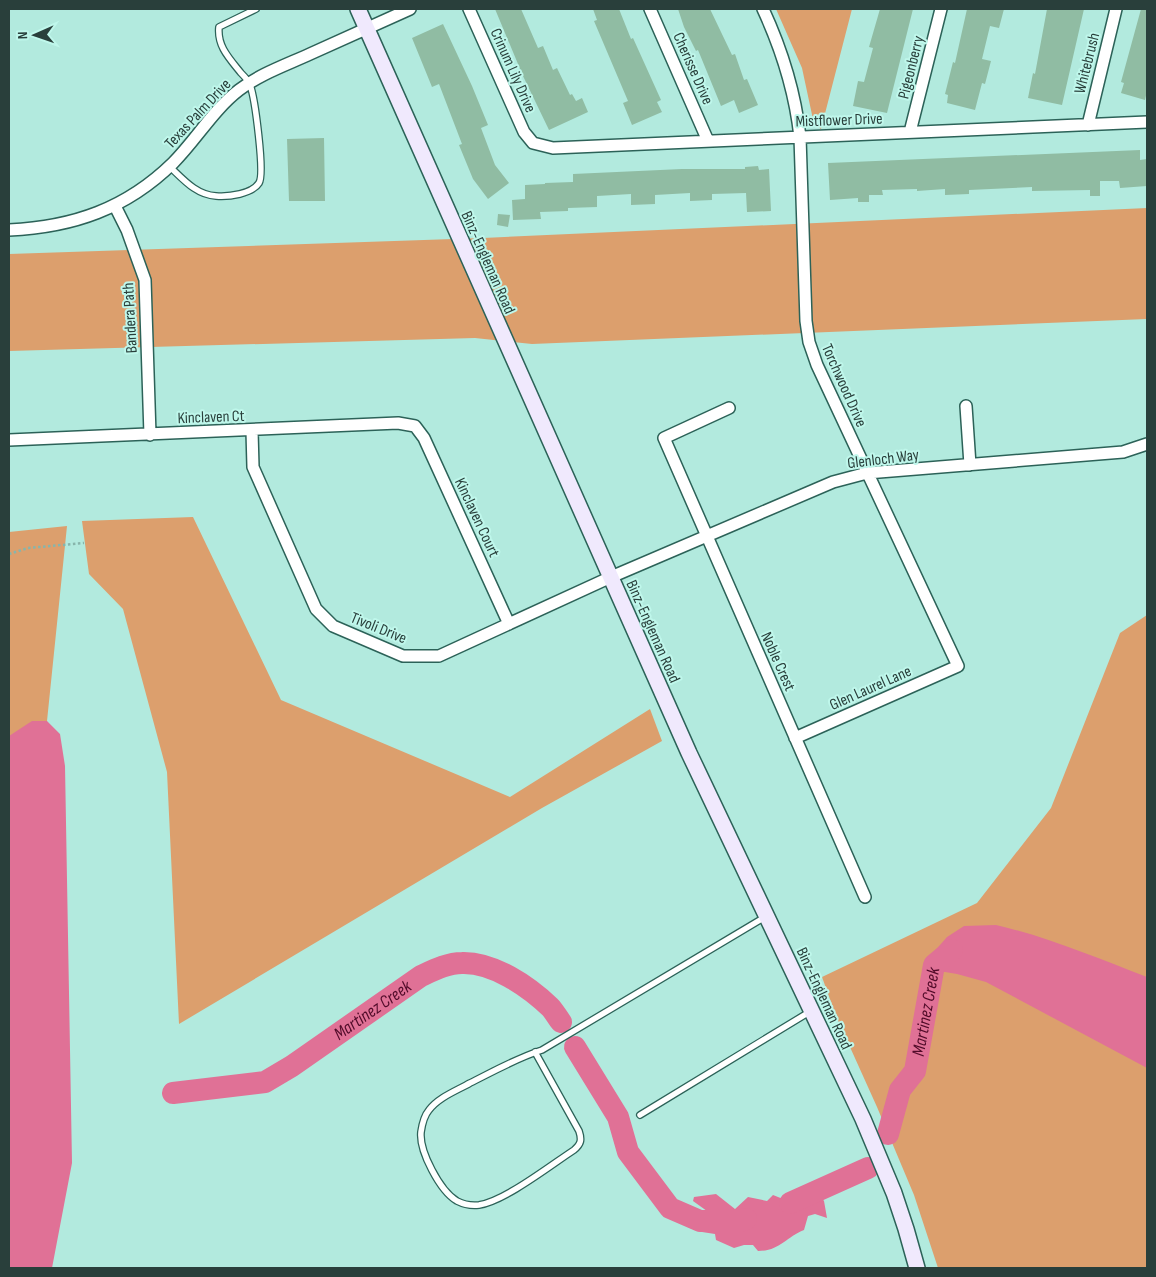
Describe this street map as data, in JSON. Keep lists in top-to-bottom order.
{
  "streets": {
    "street": [
      "Whitebrush",
      "Pigeonberry",
      "Cherisse Drive",
      "Crinum Lily Drive",
      "Texas Palm Drive",
      "Mistflower Drive",
      "Binz-Engleman Road",
      "Bandera Path",
      "Torchwood Drive",
      "Kinclaven Ct",
      "Glenloch Way",
      "Kinclaven Court",
      "Tivoli Drive",
      "Noble Crest",
      "Glen Laurel Lane"
    ]
  },
  "crossings": [
    ["Whitebrush", "Mistflower Drive"],
    ["Pigeonberry", "Mistflower Drive"],
    ["Cherisse Drive", "Mistflower Drive"],
    ["Crinum Lily Drive", "Mistflower Drive"],
    ["Texas Palm Drive", "Binz-Engleman Road"],
    ["Texas Palm Drive", "Bandera Path"],
    ["Mistflower Drive", "Torchwood Drive"],
    ["Binz-Engleman Road", "Glenloch Way"],
    ["Binz-Engleman Road", "Tivoli Drive"],
    ["Bandera Path", "Kinclaven Ct"],
    ["Torchwood Drive", "Glenloch Way"],
    ["Torchwood Drive", "Glen Laurel Lane"],
    ["Kinclaven Ct", "Kinclaven Court"],
    ["Kinclaven Ct", "Tivoli Drive"],
    ["Glenloch Way", "Tivoli Drive"],
    ["Glenloch Way", "Noble Crest"],
    ["Kinclaven Court", "Tivoli Drive"],
    ["Noble Crest", "Glen Laurel Lane"]
  ],
  "water": ["Martinez Creek"],
  "north": "left"
}
